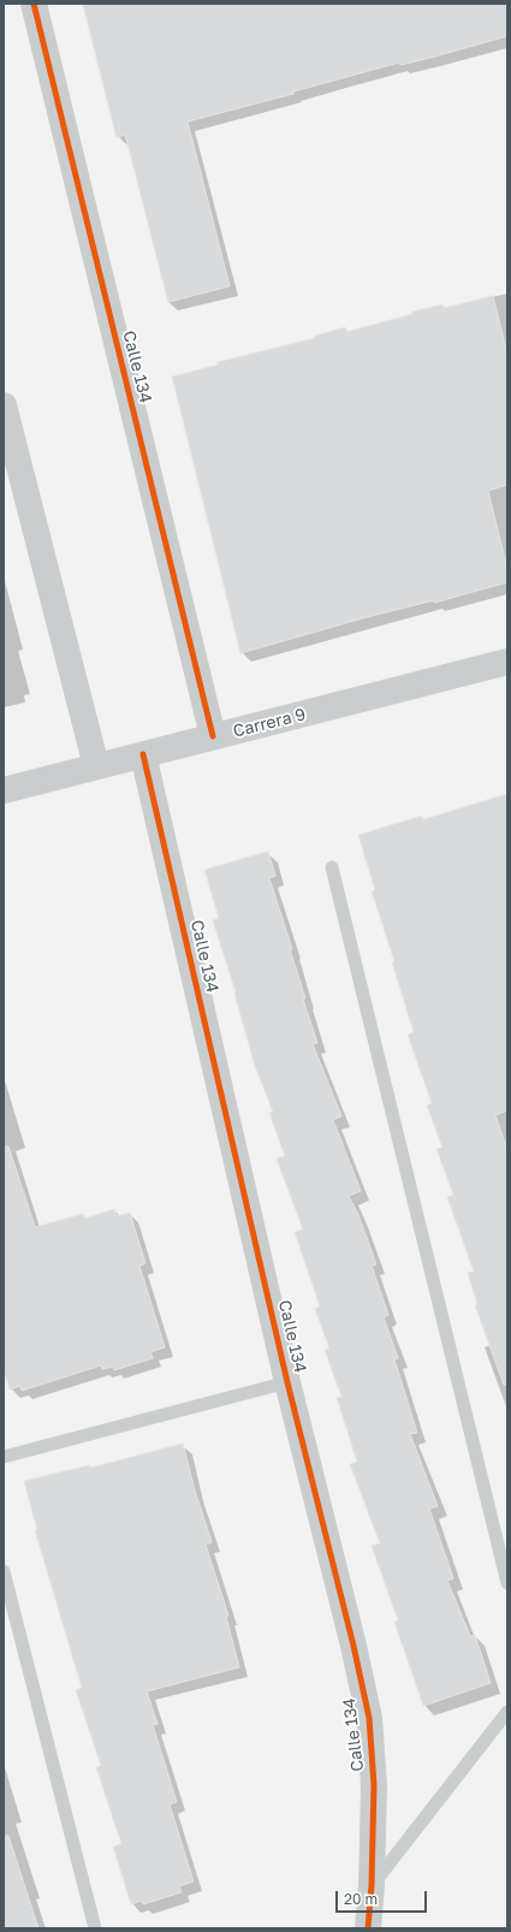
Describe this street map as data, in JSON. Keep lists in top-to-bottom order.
{
  "streets": {
    "street": ["Calle 134", "Carrera 9"]
  },
  "crossings": [
    ["Calle 134", "Carrera 9"]
  ],
  "scale_bar": "20 m"
}
